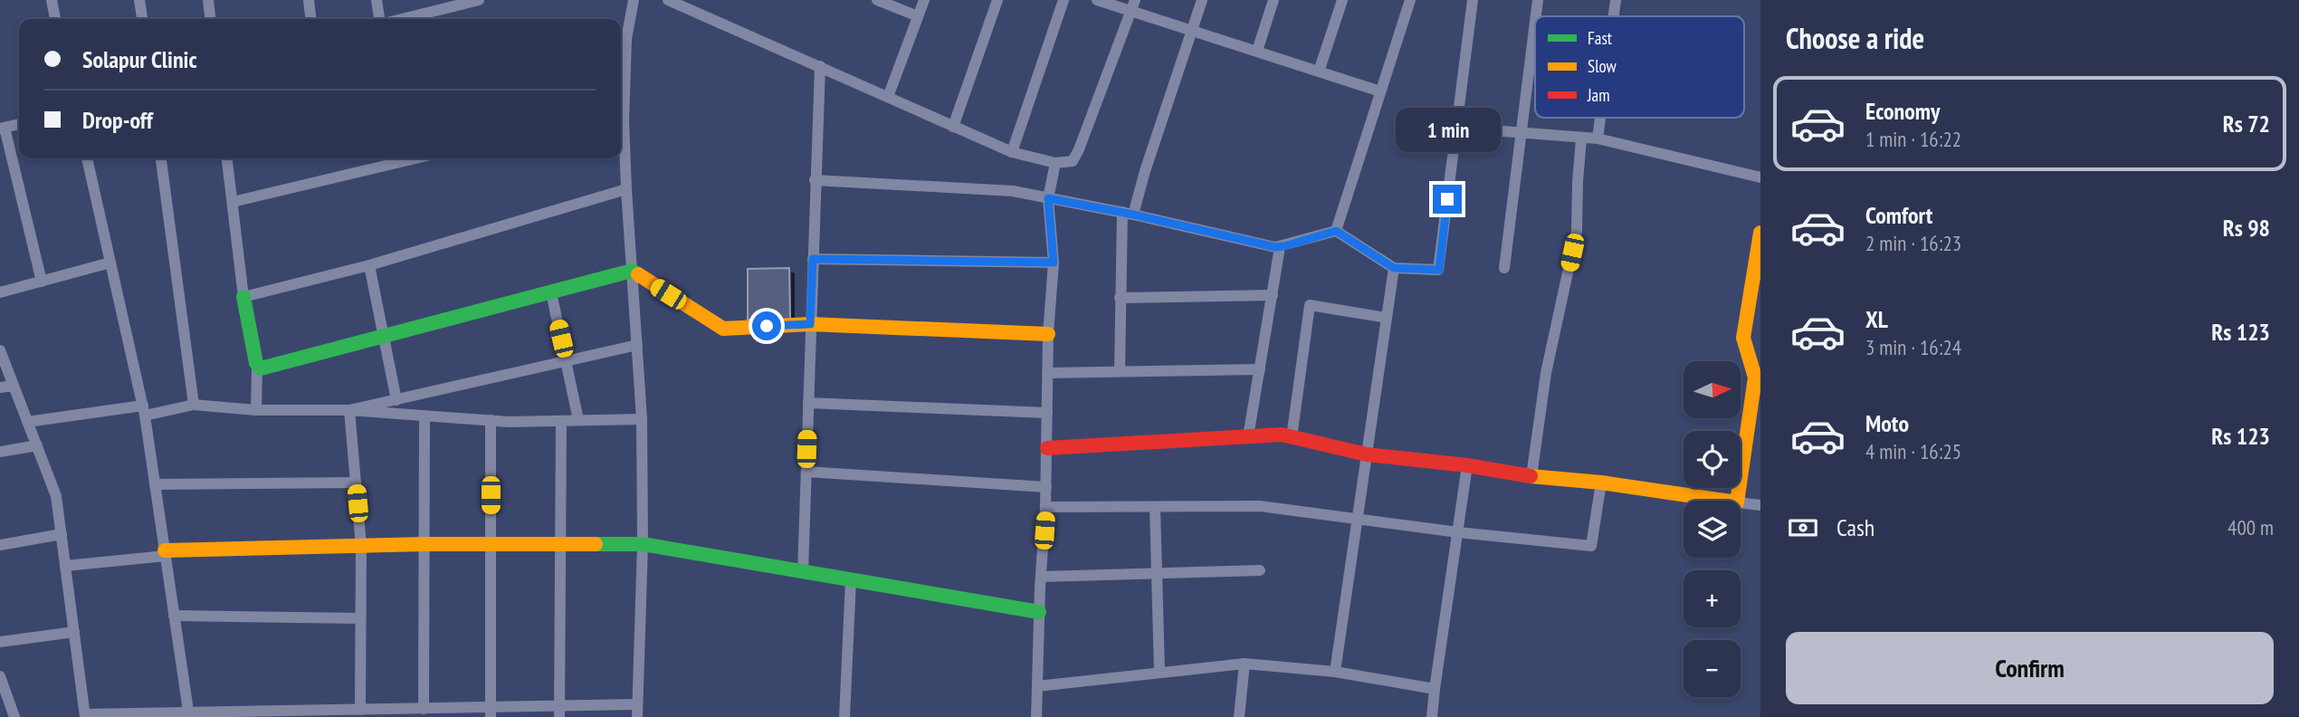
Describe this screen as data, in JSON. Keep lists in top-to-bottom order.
{
  "legend": ["Fast", "Slow", "Jam"],
  "north": "right",
  "page": {
    "heading": "Choose a ride",
    "banner": ["Solapur Clinic", "Drop-off"],
    "list": [
      {
        "name": "Economy",
        "note": "1 min · 16:22",
        "value": "Rs 72"
      },
      {
        "name": "Comfort",
        "note": "2 min · 16:23",
        "value": "Rs 98"
      },
      {
        "name": "XL",
        "note": "3 min · 16:24",
        "value": "Rs 123"
      },
      {
        "name": "Moto",
        "note": "4 min · 16:25",
        "value": "Rs 123"
      }
    ],
    "bubble": "1 min",
    "map_buttons": ["+", "−"],
    "pay": ["Cash", "400 m"],
    "buttons": "Confirm"
  }
}
